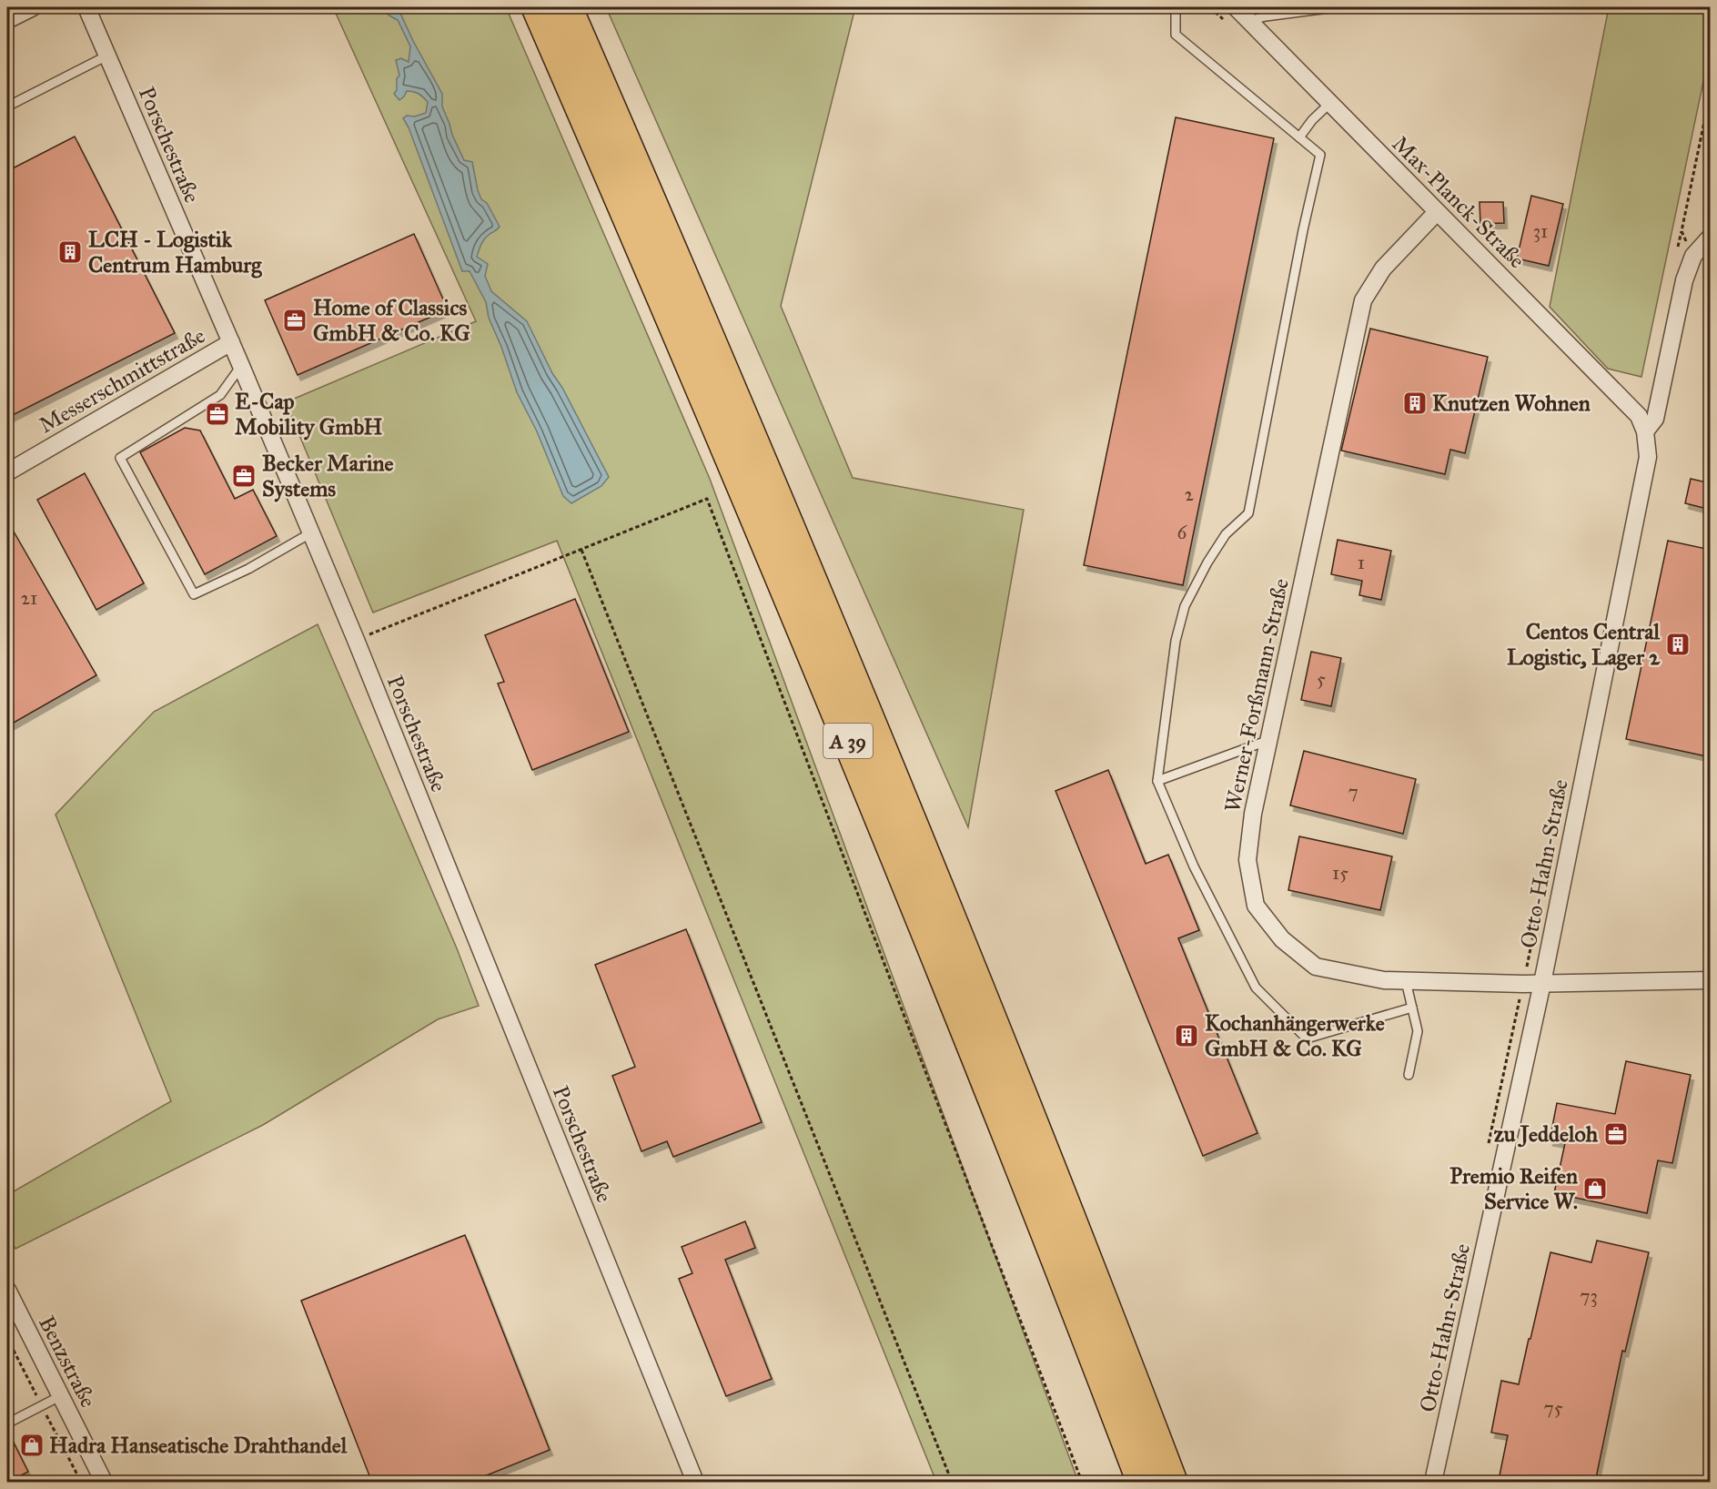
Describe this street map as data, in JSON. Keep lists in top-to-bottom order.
{
  "streets": {
    "highway": ["A 39"],
    "street": [
      "Porschestraße",
      "Max-Planck-Straße",
      "Messerschmittstraße",
      "Werner-Forßmann-Straße",
      "Otto-Hahn-Straße",
      "Benzstraße"
    ]
  },
  "crossings": [
    ["Porschestraße", "Messerschmittstraße"],
    ["Max-Planck-Straße", "Werner-Forßmann-Straße"],
    ["Max-Planck-Straße", "Otto-Hahn-Straße"],
    ["Werner-Forßmann-Straße", "Otto-Hahn-Straße"]
  ],
  "places": {
    "building": [
      "LCH - Logistik Centrum Hamburg",
      "Knutzen Wohnen",
      "Centos Central Logistic, Lager 2",
      "Kochanhängerwerke GmbH & Co. KG"
    ],
    "office": [
      "Home of Classics GmbH & Co. KG",
      "E-Cap Mobility GmbH",
      "Becker Marine Systems",
      "zu Jeddeloh"
    ],
    "shop": ["Premio Reifen Service W.", "Hadra Hanseatische Drahthandel"]
  },
  "house_numbers": [
    "31",
    "2",
    "6",
    "1",
    "21",
    "5",
    "7",
    "15",
    "73",
    "75"
  ]
}
